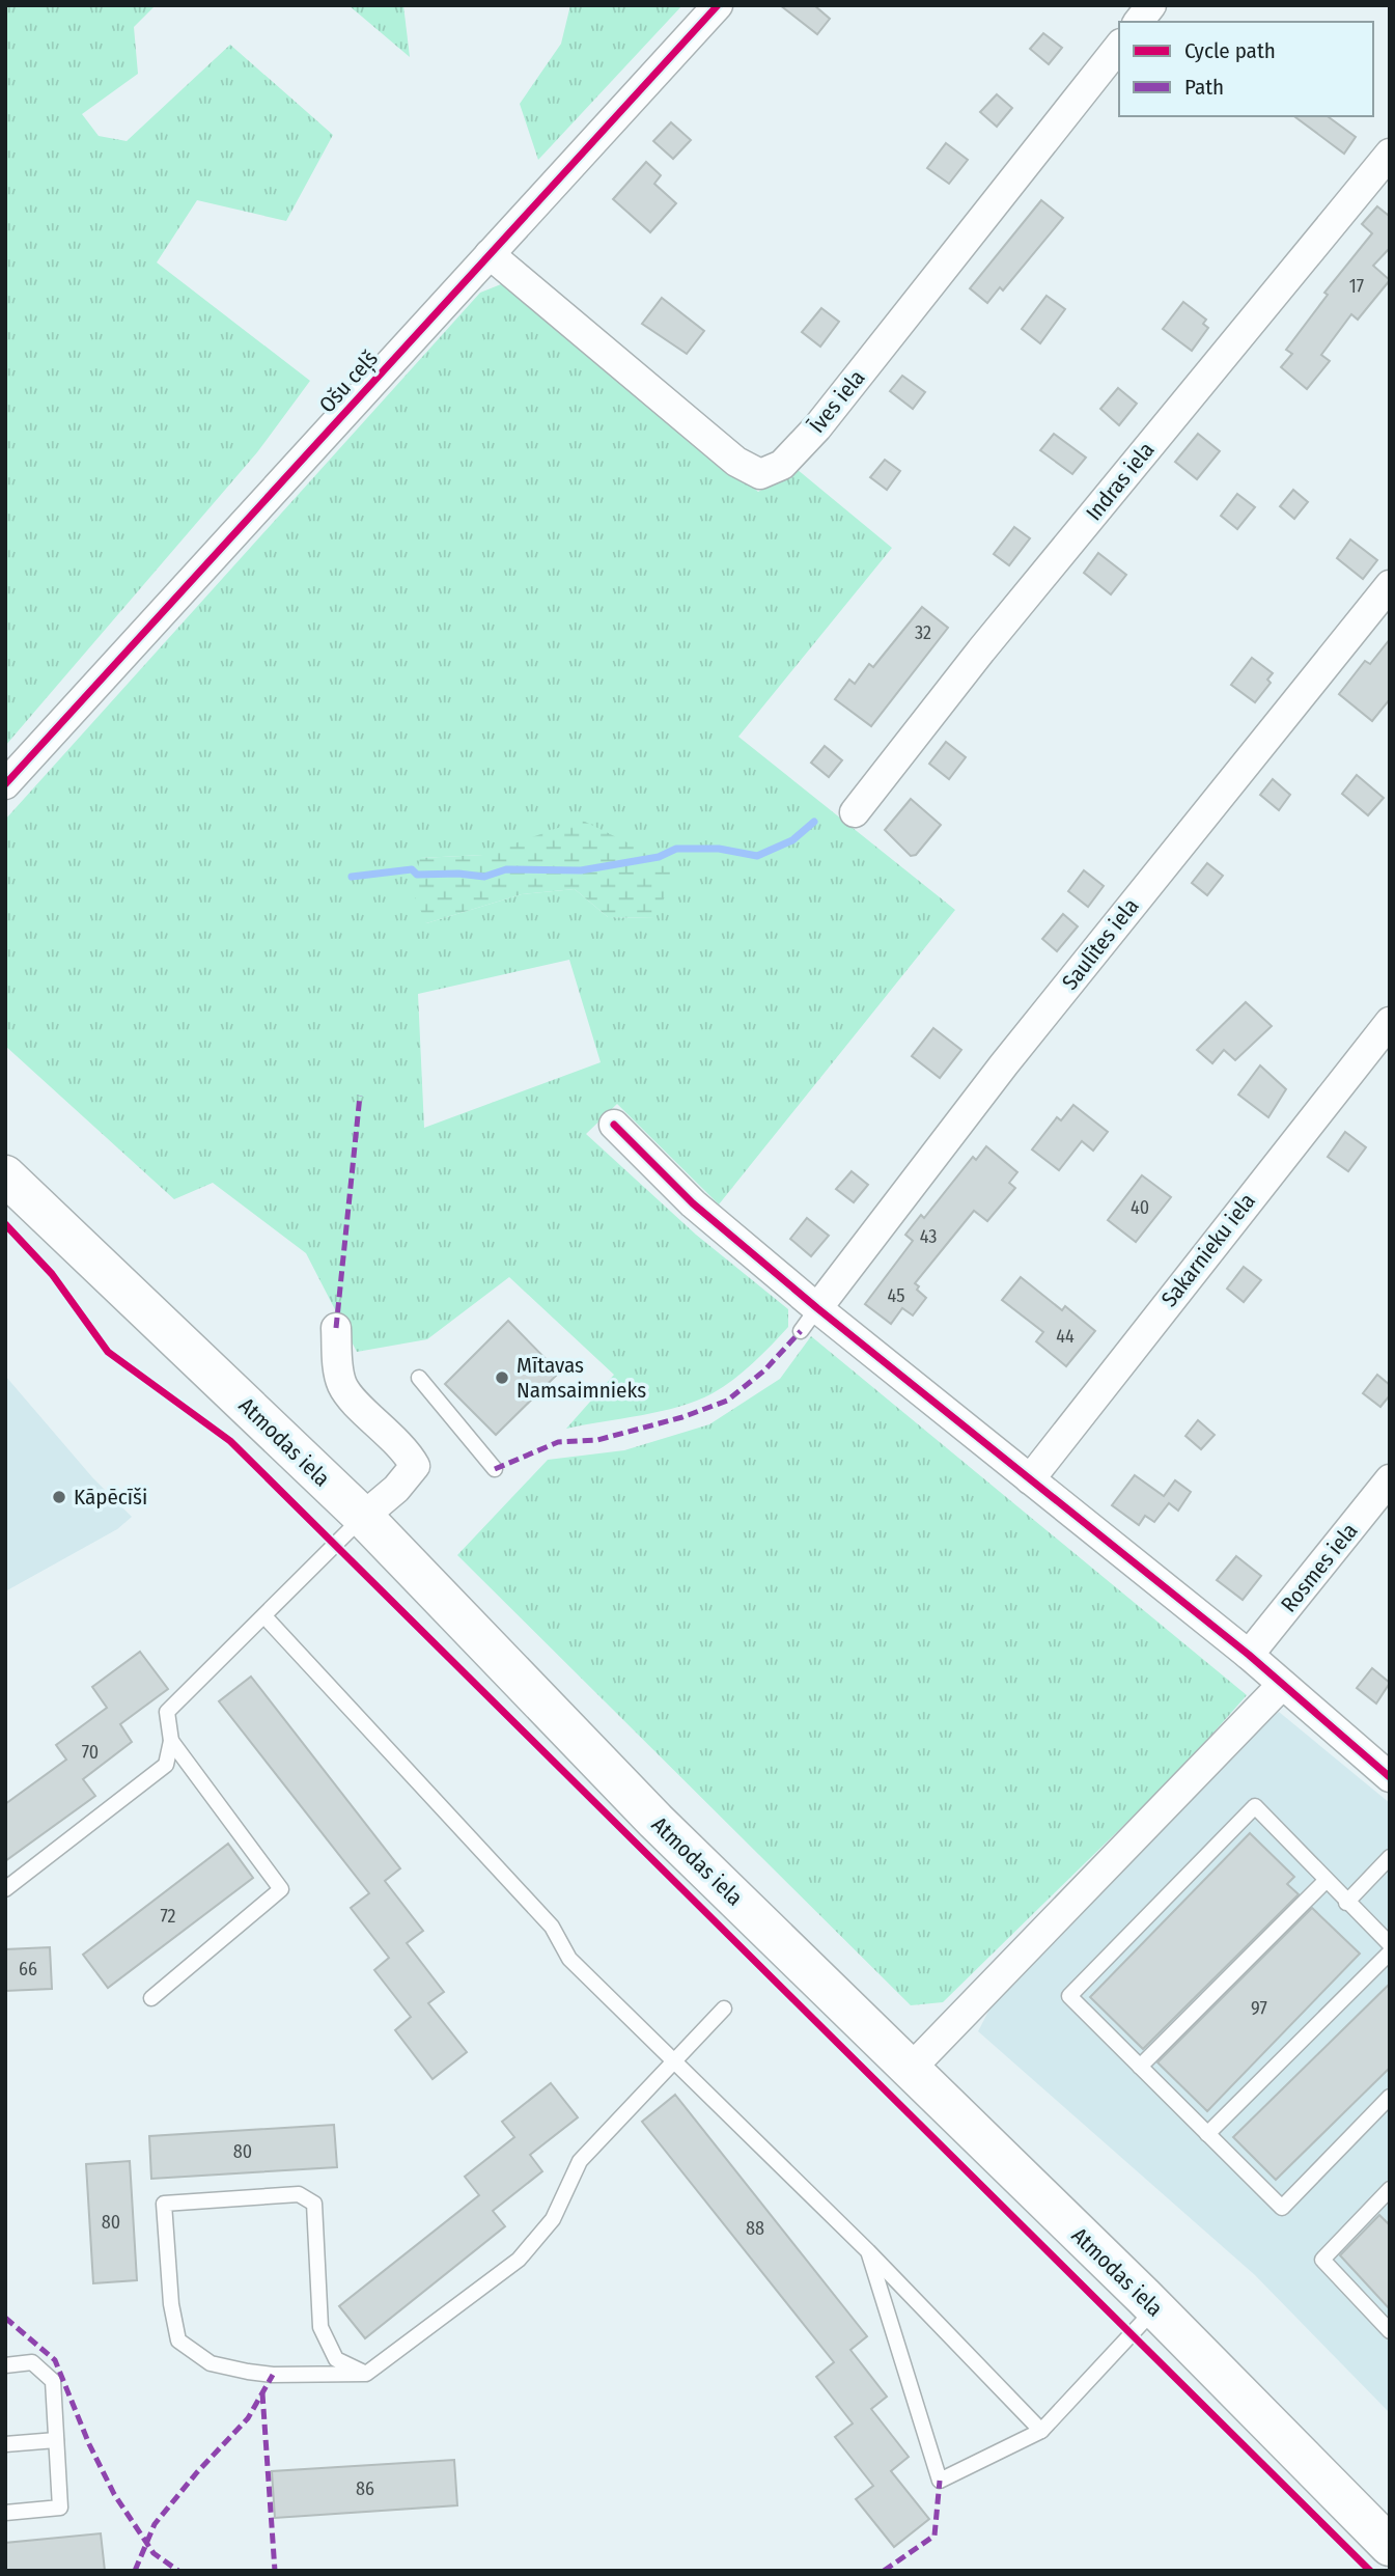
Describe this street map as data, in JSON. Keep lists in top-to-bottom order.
{
  "streets": {
    "main road": ["Atmodas iela"],
    "street": [
      "Ošu ceļš",
      "Īves iela",
      "Indras iela",
      "Saulītes iela",
      "Sakarnieku iela",
      "Rosmes iela"
    ]
  },
  "crossings": [
    ["Ošu ceļš", "Īves iela"]
  ],
  "places": ["Mītavas Namsaimnieks", "Kāpēcīši"],
  "house_numbers": [
    "17",
    "32",
    "40",
    "43",
    "45",
    "44",
    "70",
    "72",
    "66",
    "97",
    "80",
    "80",
    "88",
    "86"
  ],
  "legend": ["Cycle path", "Path"]
}
